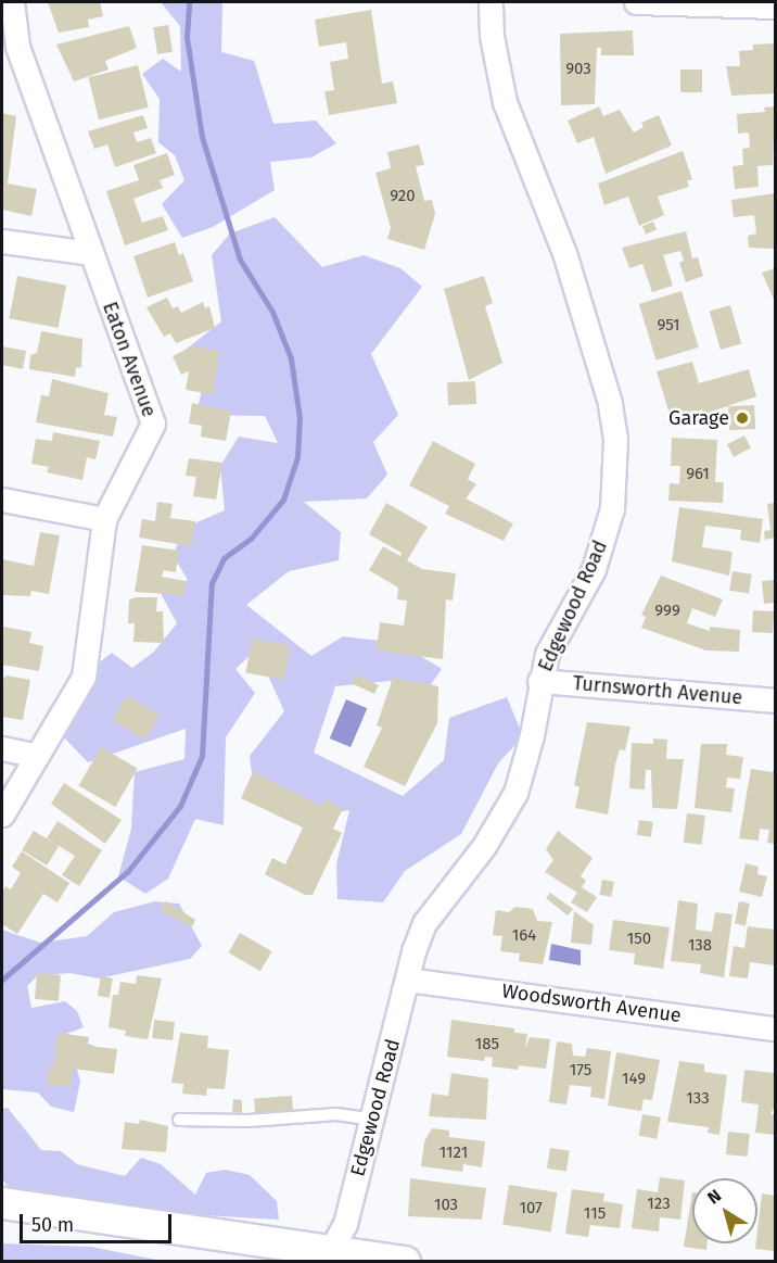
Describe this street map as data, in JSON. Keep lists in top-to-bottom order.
{
  "streets": {
    "street": [
      "Eaton Avenue",
      "Edgewood Road",
      "Turnsworth Avenue",
      "Woodsworth Avenue"
    ]
  },
  "crossings": [
    ["Edgewood Road", "Turnsworth Avenue"],
    ["Edgewood Road", "Woodsworth Avenue"]
  ],
  "places": ["Garage"],
  "house_numbers": [
    "903",
    "920",
    "951",
    "961",
    "999",
    "164",
    "150",
    "138",
    "185",
    "175",
    "149",
    "133",
    "1121",
    "123",
    "103",
    "107",
    "115"
  ],
  "scale_bar": "50 m",
  "north": "top left"
}
